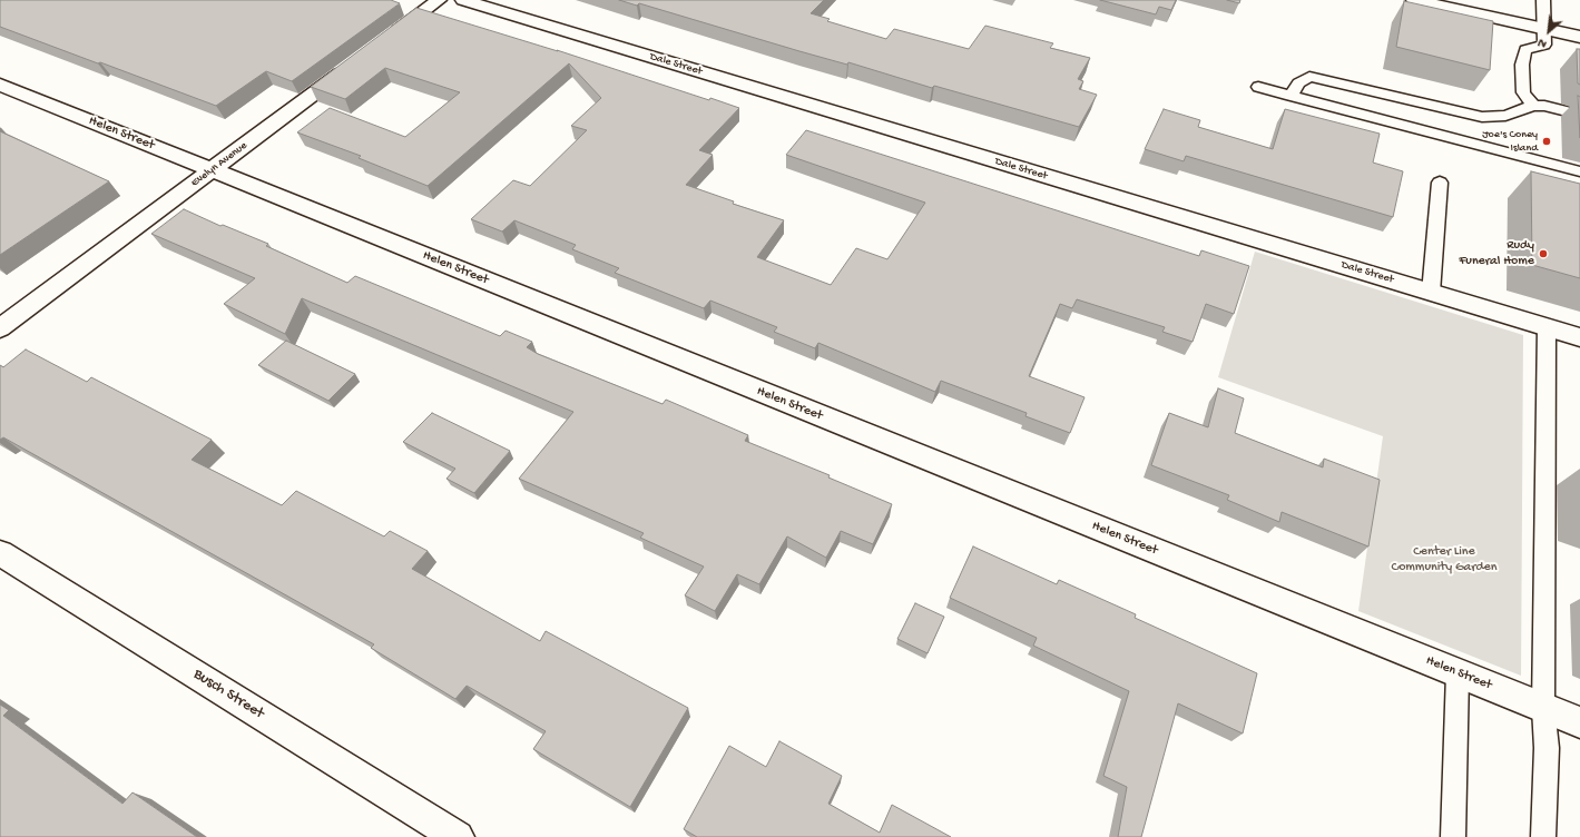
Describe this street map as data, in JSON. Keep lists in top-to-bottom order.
{
  "streets": {
    "street": [
      "Dale Street",
      "Helen Street",
      "Evelyn Avenue",
      "Busch Street"
    ]
  },
  "crossings": [
    ["Helen Street", "Evelyn Avenue"]
  ],
  "parks": ["Center Line Community Garden"],
  "places": ["Joe's Coney Island", "Rudy Funeral Home"],
  "north": "bottom left"
}
